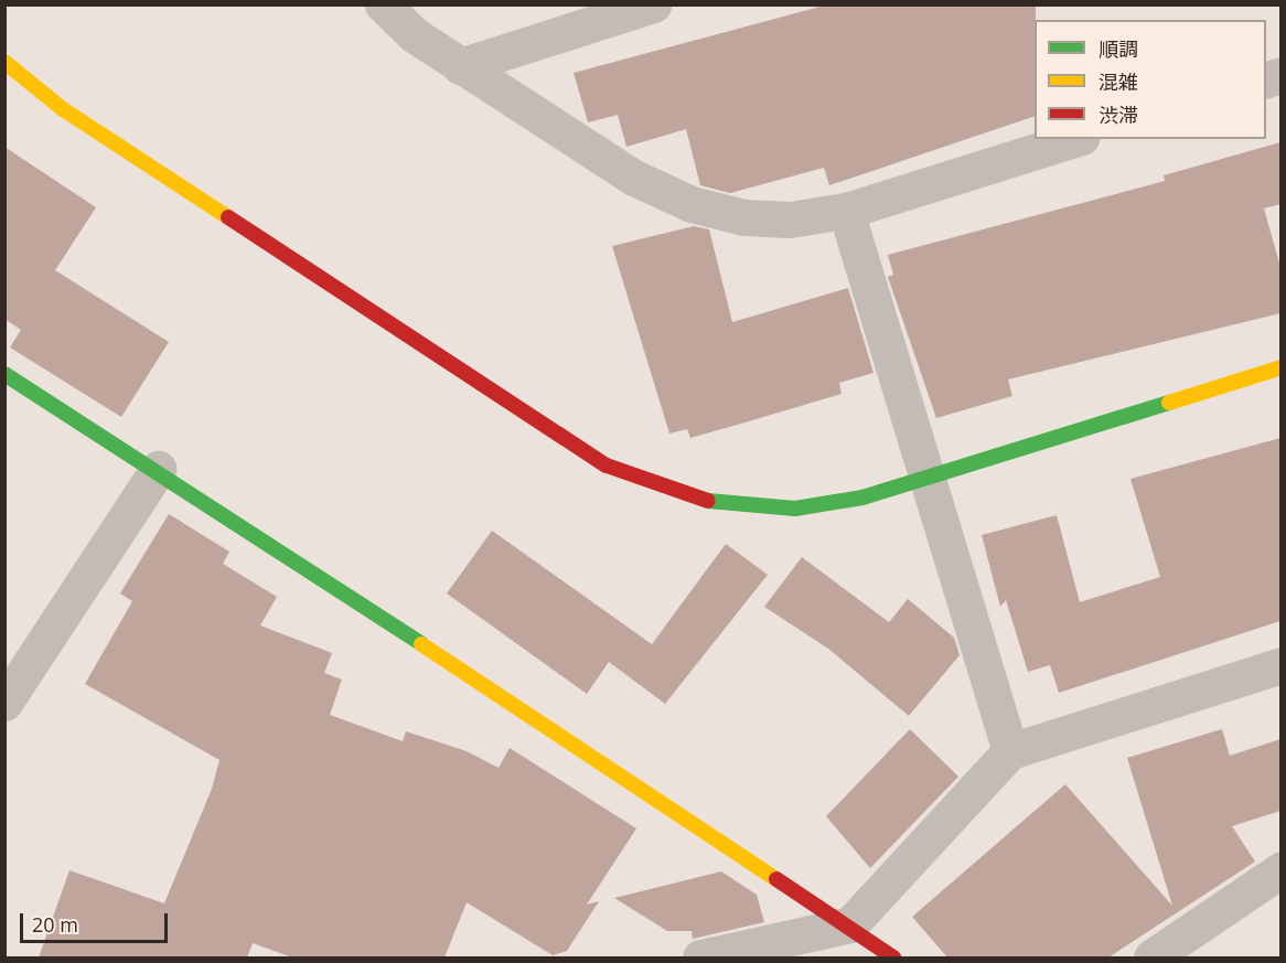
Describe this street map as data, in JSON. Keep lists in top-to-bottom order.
{
  "legend": ["順調", "混雑", "渋滞"],
  "scale_bar": "20 m"
}
